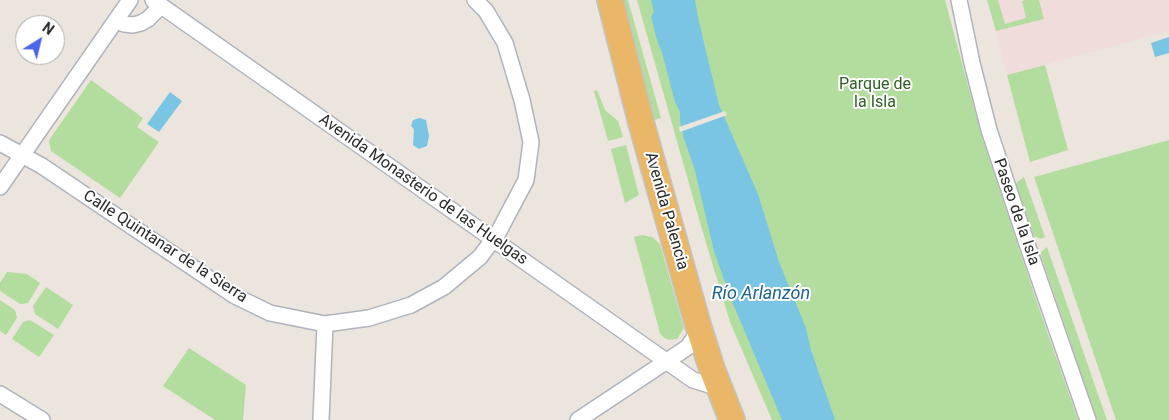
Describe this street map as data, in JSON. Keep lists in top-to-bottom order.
{
  "streets": {
    "highway": ["Avenida Palencia"],
    "street": ["Avenida Monasterio de las Huelgas", "Paseo de la Isla", "Calle Quintanar de la Sierra"]
  },
  "crossings": [
    ["Avenida Monasterio de las Huelgas", "Avenida Palencia"],
    ["Avenida Monasterio de las Huelgas", "Calle Quintanar de la Sierra"]
  ],
  "water": ["Río Arlanzón"],
  "parks": ["Parque de la Isla"],
  "north": "top right"
}
